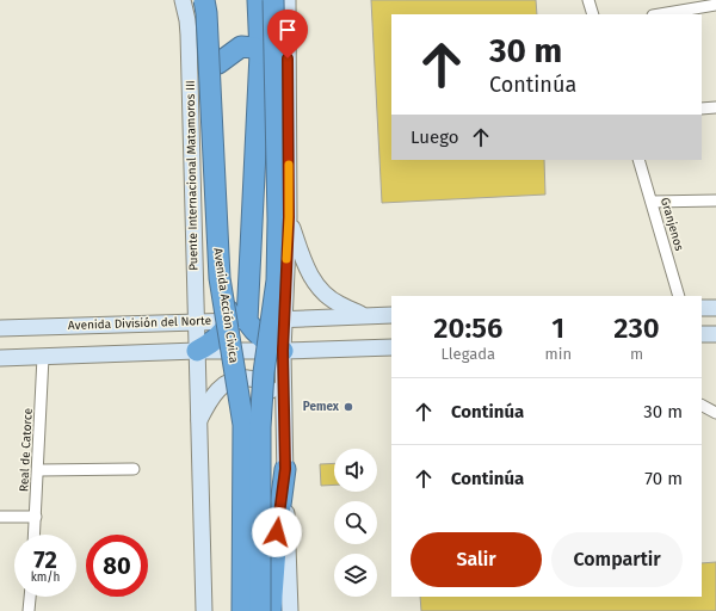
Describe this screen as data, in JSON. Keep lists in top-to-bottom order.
{
  "streets": {
    "highway": ["Avenida Acción Civica"],
    "street": [
      "Puente Internacional Matamoros III",
      "Granjenos",
      "Avenida División del Norte",
      "Real de Catorce"
    ]
  },
  "crossings": [
    ["Puente Internacional Matamoros III", "Avenida División del Norte"]
  ],
  "places": ["Pemex"],
  "page": {
    "turn": ["30 m", "Continúa"],
    "then": "Luego",
    "eta": [
      "20:56",
      "Llegada",
      "1",
      "min",
      "230",
      "m"
    ],
    "list": [
      {
        "name": "Continúa",
        "value": "30 m"
      },
      {
        "name": "Continúa",
        "value": "70 m"
      }
    ],
    "buttons": ["Salir", "Compartir"],
    "speed": "72 km/h",
    "limit": "80"
  }
}
